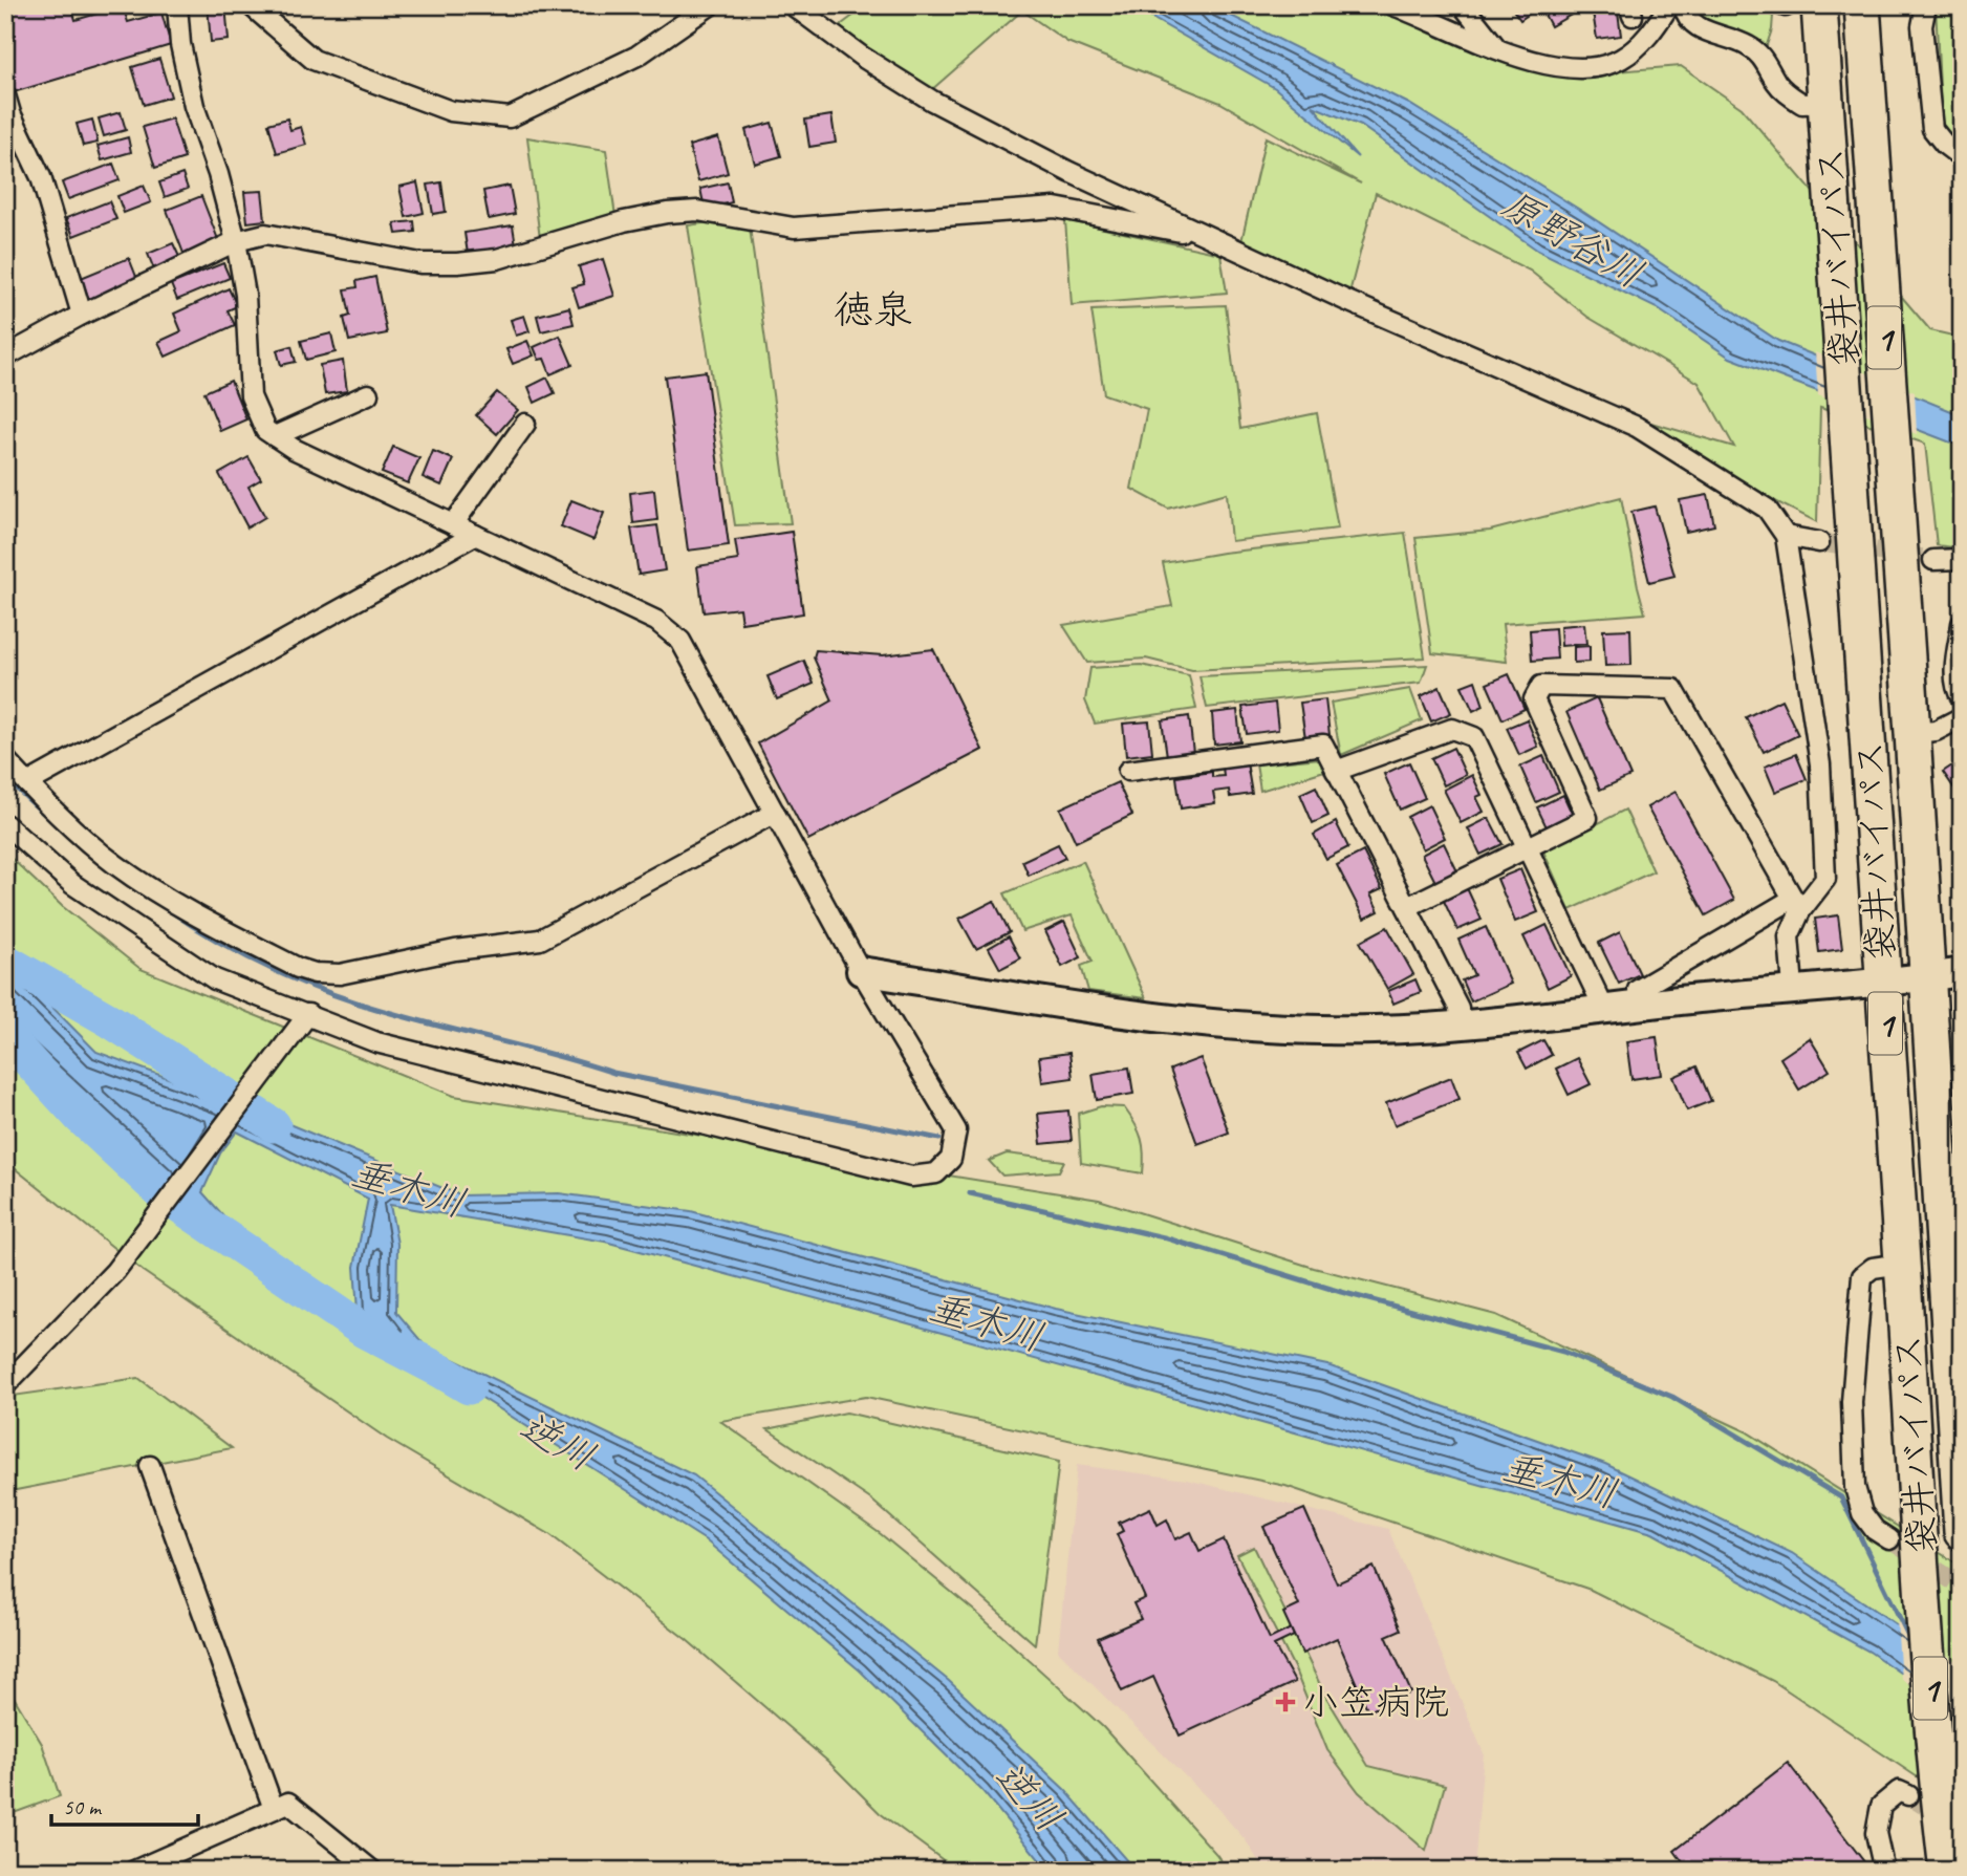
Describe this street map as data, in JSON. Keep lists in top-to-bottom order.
{
  "streets": {
    "highway": ["袋井バイパス", "1"]
  },
  "districts": ["徳泉"],
  "water": ["原野谷川", "垂木川", "逆川"],
  "places": {
    "health": ["小笠病院"]
  },
  "scale_bar": "50 m"
}
